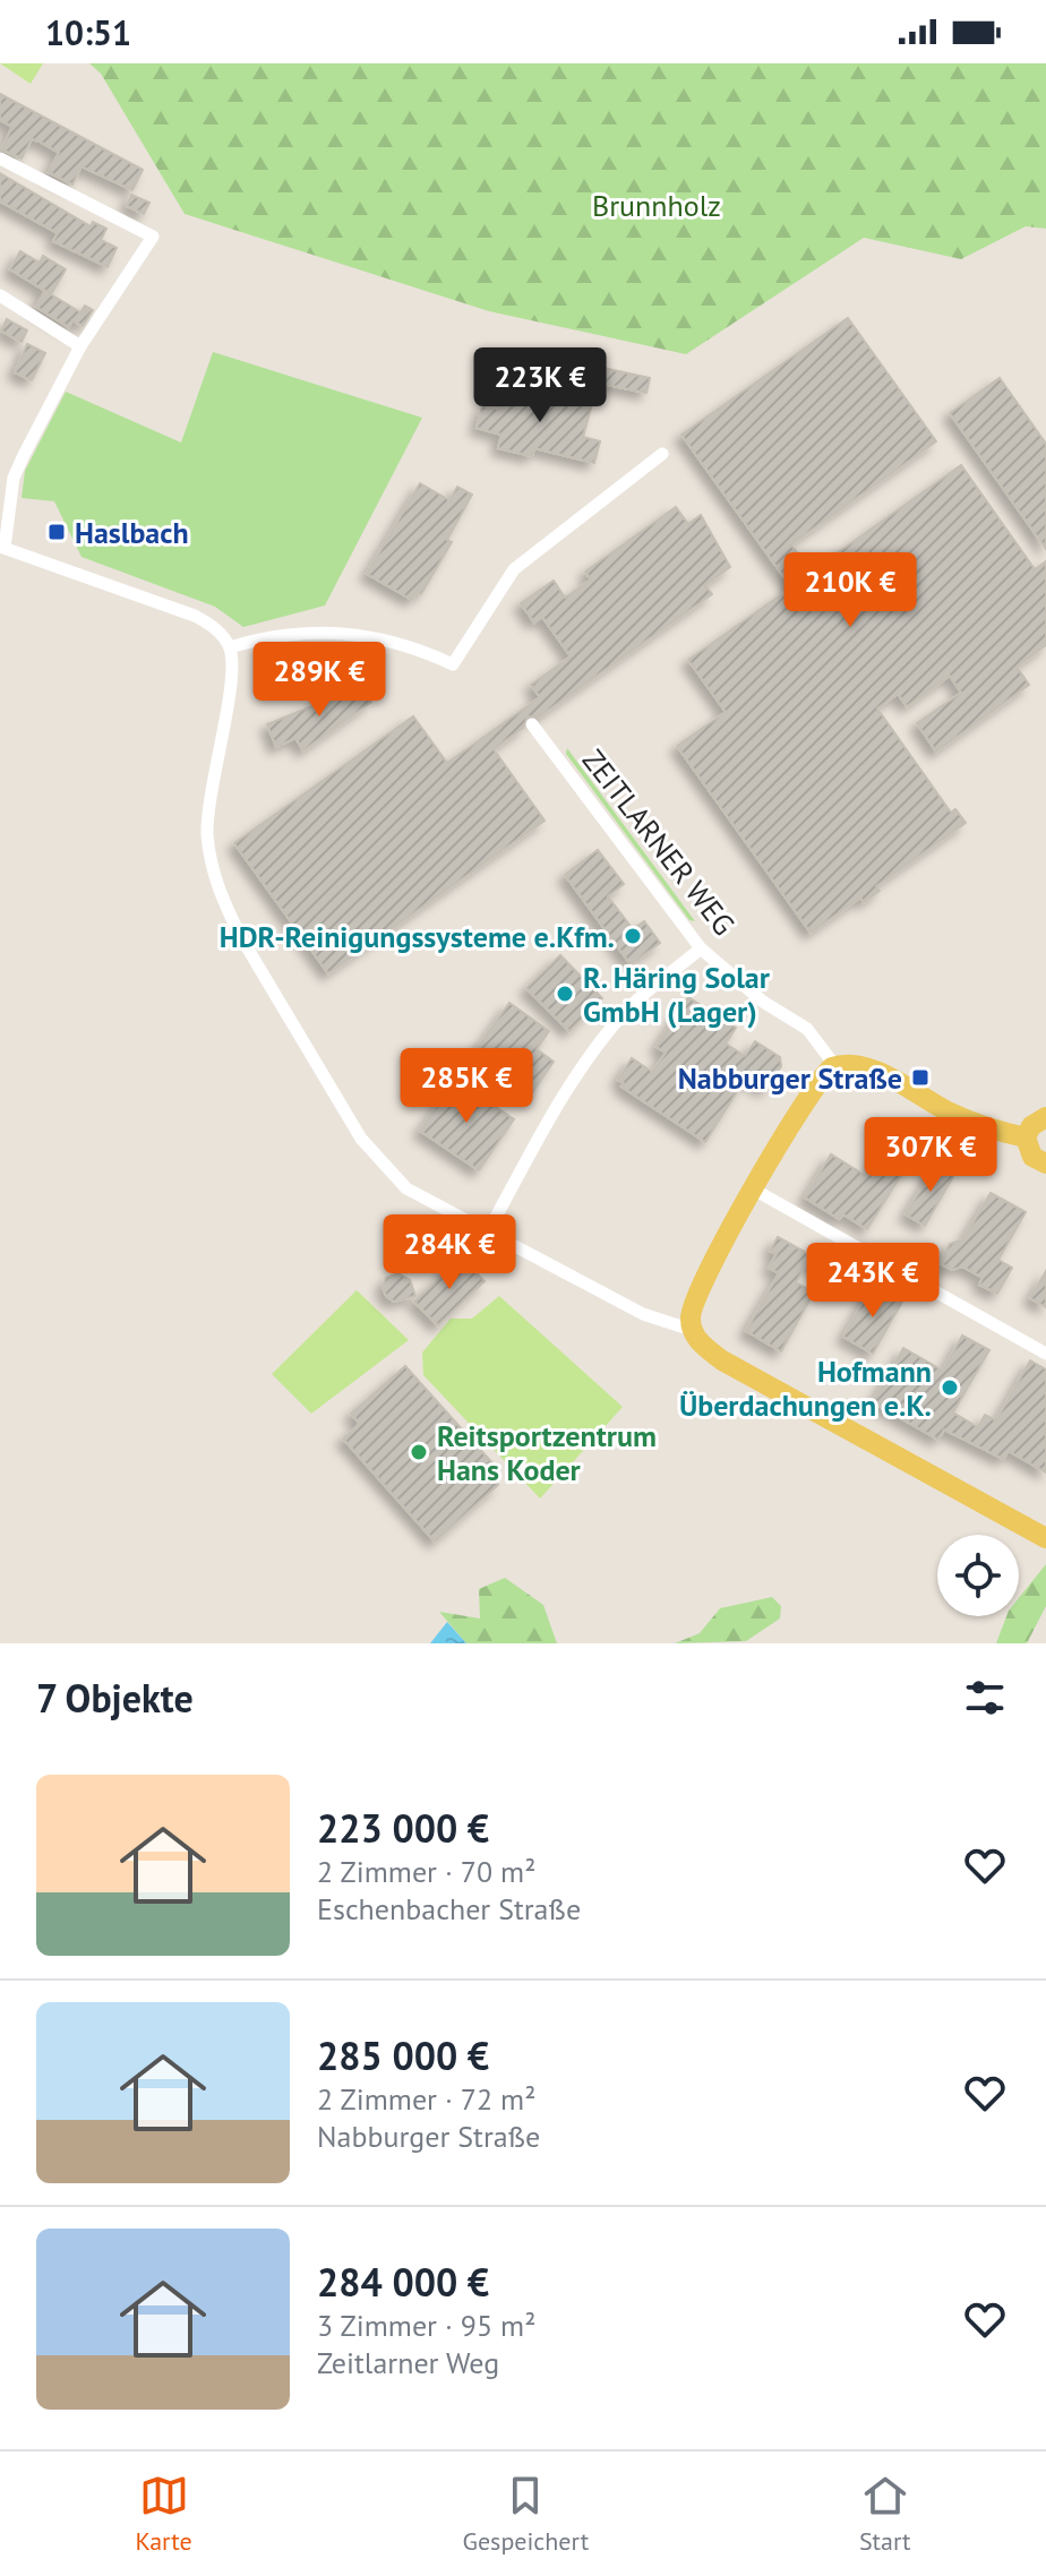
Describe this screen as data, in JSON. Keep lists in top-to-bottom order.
{
  "streets": {
    "street": ["ZEITLARNER WEG"]
  },
  "parks": ["Brunnholz"],
  "places": {
    "transit": ["Haslbach", "Nabburger Straße"],
    "other": [
      "HDR-Reinigungssysteme e.Kfm.",
      "R. Häring Solar GmbH (Lager)",
      "Hofmann Überdachungen e.K.",
      "Reitsportzentrum Hans Koder"
    ]
  },
  "page": {
    "status": "10:51",
    "price": [
      "223K €",
      "210K €",
      "289K €",
      "285K €",
      "307K €",
      "284K €",
      "243K €"
    ],
    "heading": "7 Objekte",
    "list": [
      {
        "name": "223 000 €",
        "note": "2 Zimmer · 70 m² · Eschenbacher Straße"
      },
      {
        "name": "285 000 €",
        "note": "2 Zimmer · 72 m² · Nabburger Straße"
      },
      {
        "name": "284 000 €",
        "note": "3 Zimmer · 95 m² · Zeitlarner Weg"
      }
    ],
    "tabs": ["Karte", "Gespeichert", "Start"]
  }
}
